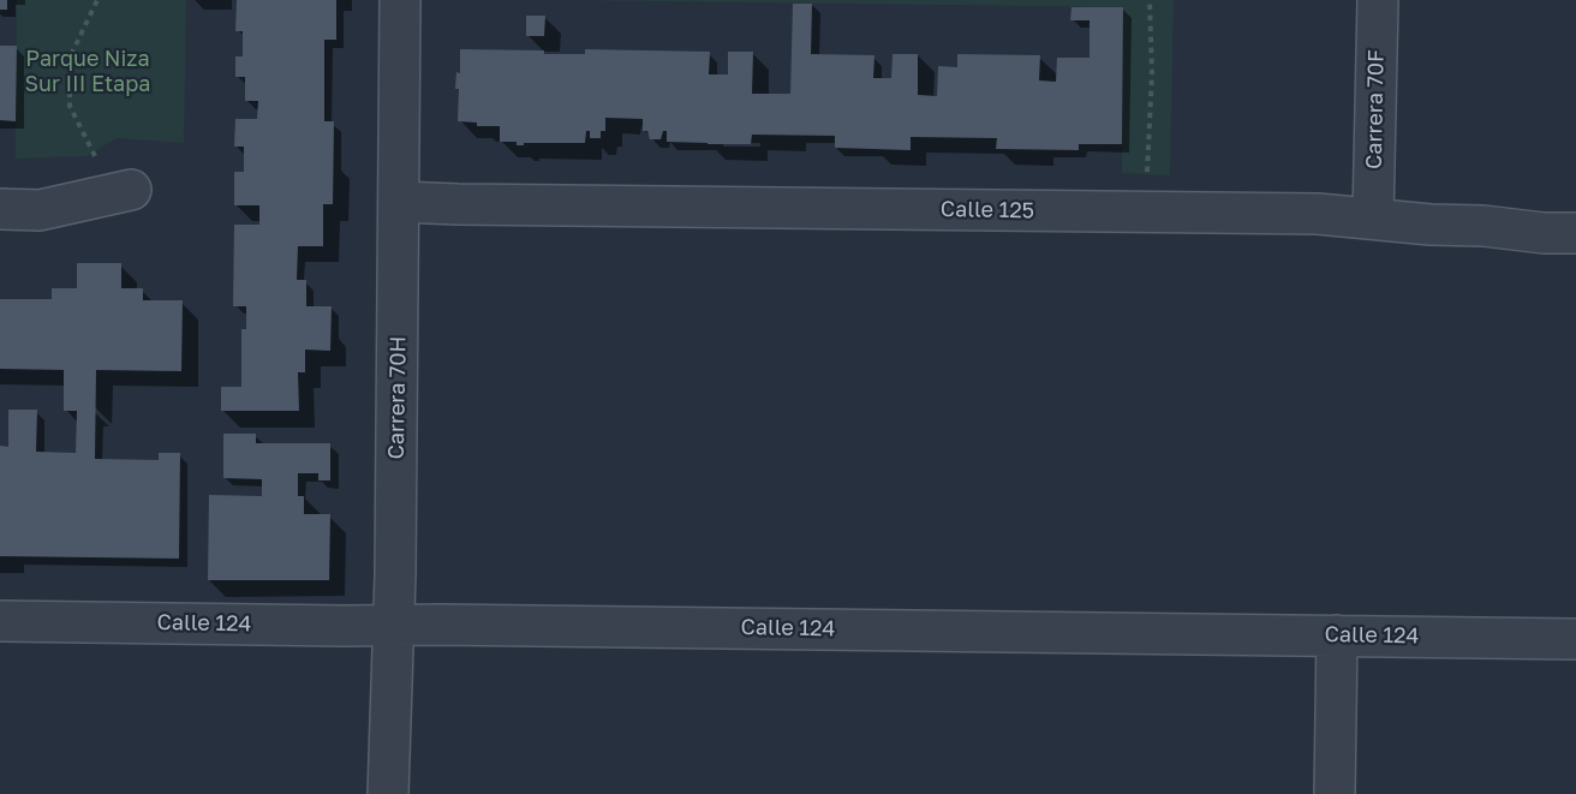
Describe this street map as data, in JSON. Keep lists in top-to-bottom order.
{
  "streets": {
    "street": [
      "Carrera 70F",
      "Calle 125",
      "Carrera 70H",
      "Calle 124"
    ]
  },
  "crossings": [
    ["Carrera 70F", "Calle 125"],
    ["Calle 125", "Carrera 70H"],
    ["Carrera 70H", "Calle 124"]
  ],
  "parks": ["Parque Niza Sur III Etapa"]
}
